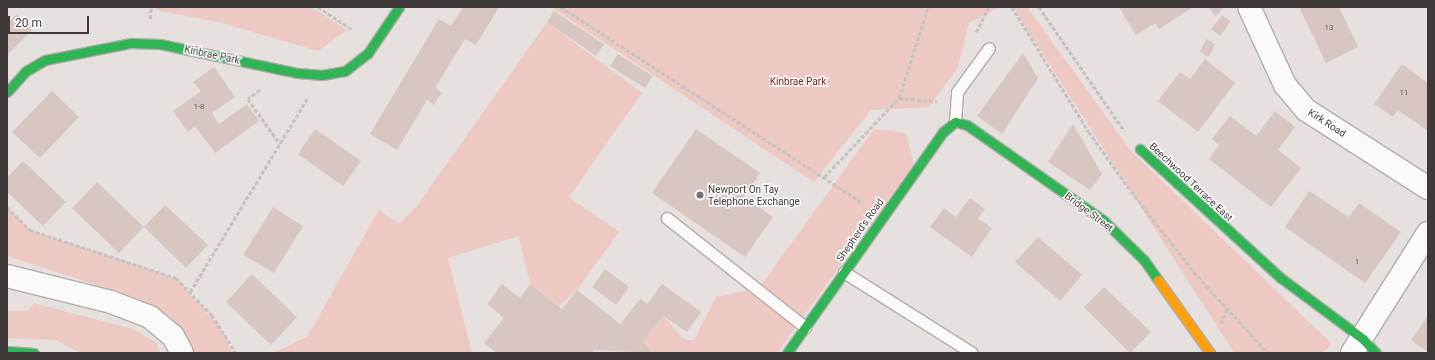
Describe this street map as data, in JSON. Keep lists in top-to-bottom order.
{
  "streets": {
    "street": [
      "Kinbrae Park",
      "Kirk Road",
      "Beechwood Terrace East",
      "Bridge Street",
      "Shepherd's Road"
    ]
  },
  "crossings": [
    ["Bridge Street", "Shepherd's Road"]
  ],
  "parks": ["Kinbrae Park"],
  "places": ["Newport On Tay Telephone Exchange"],
  "house_numbers": [
    "13",
    "11",
    "1-8",
    "1"
  ],
  "scale_bar": "20 m"
}
